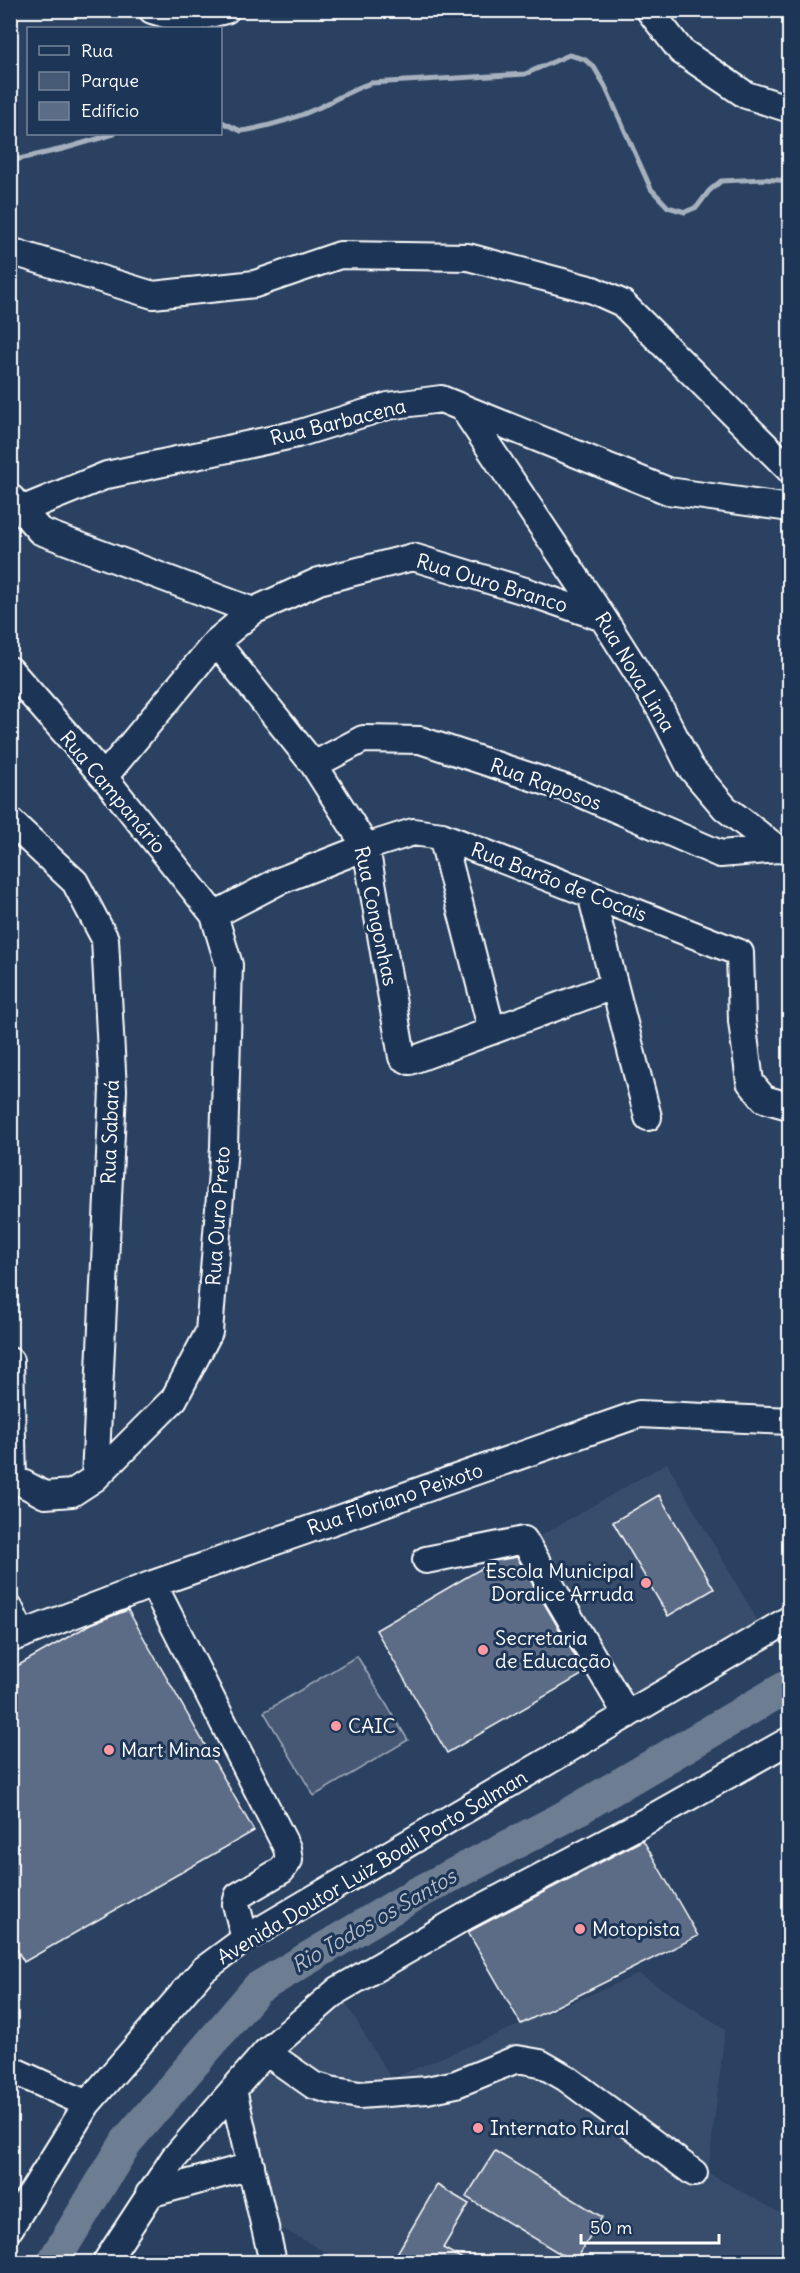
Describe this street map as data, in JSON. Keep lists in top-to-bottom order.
{
  "streets": {
    "street": [
      "Rua Barbacena",
      "Rua Ouro Branco",
      "Rua Nova Lima",
      "Rua Raposos",
      "Rua Campanário",
      "Rua Barão de Cocais",
      "Rua Congonhas",
      "Rua Sabará",
      "Rua Ouro Preto",
      "Rua Floriano Peixoto",
      "Avenida Doutor Luiz Boali Porto Salman"
    ]
  },
  "crossings": [
    ["Rua Barbacena", "Rua Nova Lima"],
    ["Rua Ouro Branco", "Rua Nova Lima"],
    ["Rua Ouro Branco", "Rua Campanário"],
    ["Rua Ouro Branco", "Rua Congonhas"],
    ["Rua Nova Lima", "Rua Raposos"],
    ["Rua Raposos", "Rua Congonhas"],
    ["Rua Campanário", "Rua Barão de Cocais"],
    ["Rua Campanário", "Rua Ouro Preto"],
    ["Rua Barão de Cocais", "Rua Congonhas"],
    ["Rua Barão de Cocais", "Rua Ouro Preto"],
    ["Rua Sabará", "Rua Ouro Preto"]
  ],
  "water": ["Rio Todos os Santos"],
  "places": [
    "Escola Municipal Doralice Arruda",
    "Secretaria de Educação",
    "CAIC",
    "Mart Minas",
    "Motopista",
    "Internato Rural"
  ],
  "legend": ["Rua", "Parque", "Edifício"],
  "scale_bar": "50 m"
}
